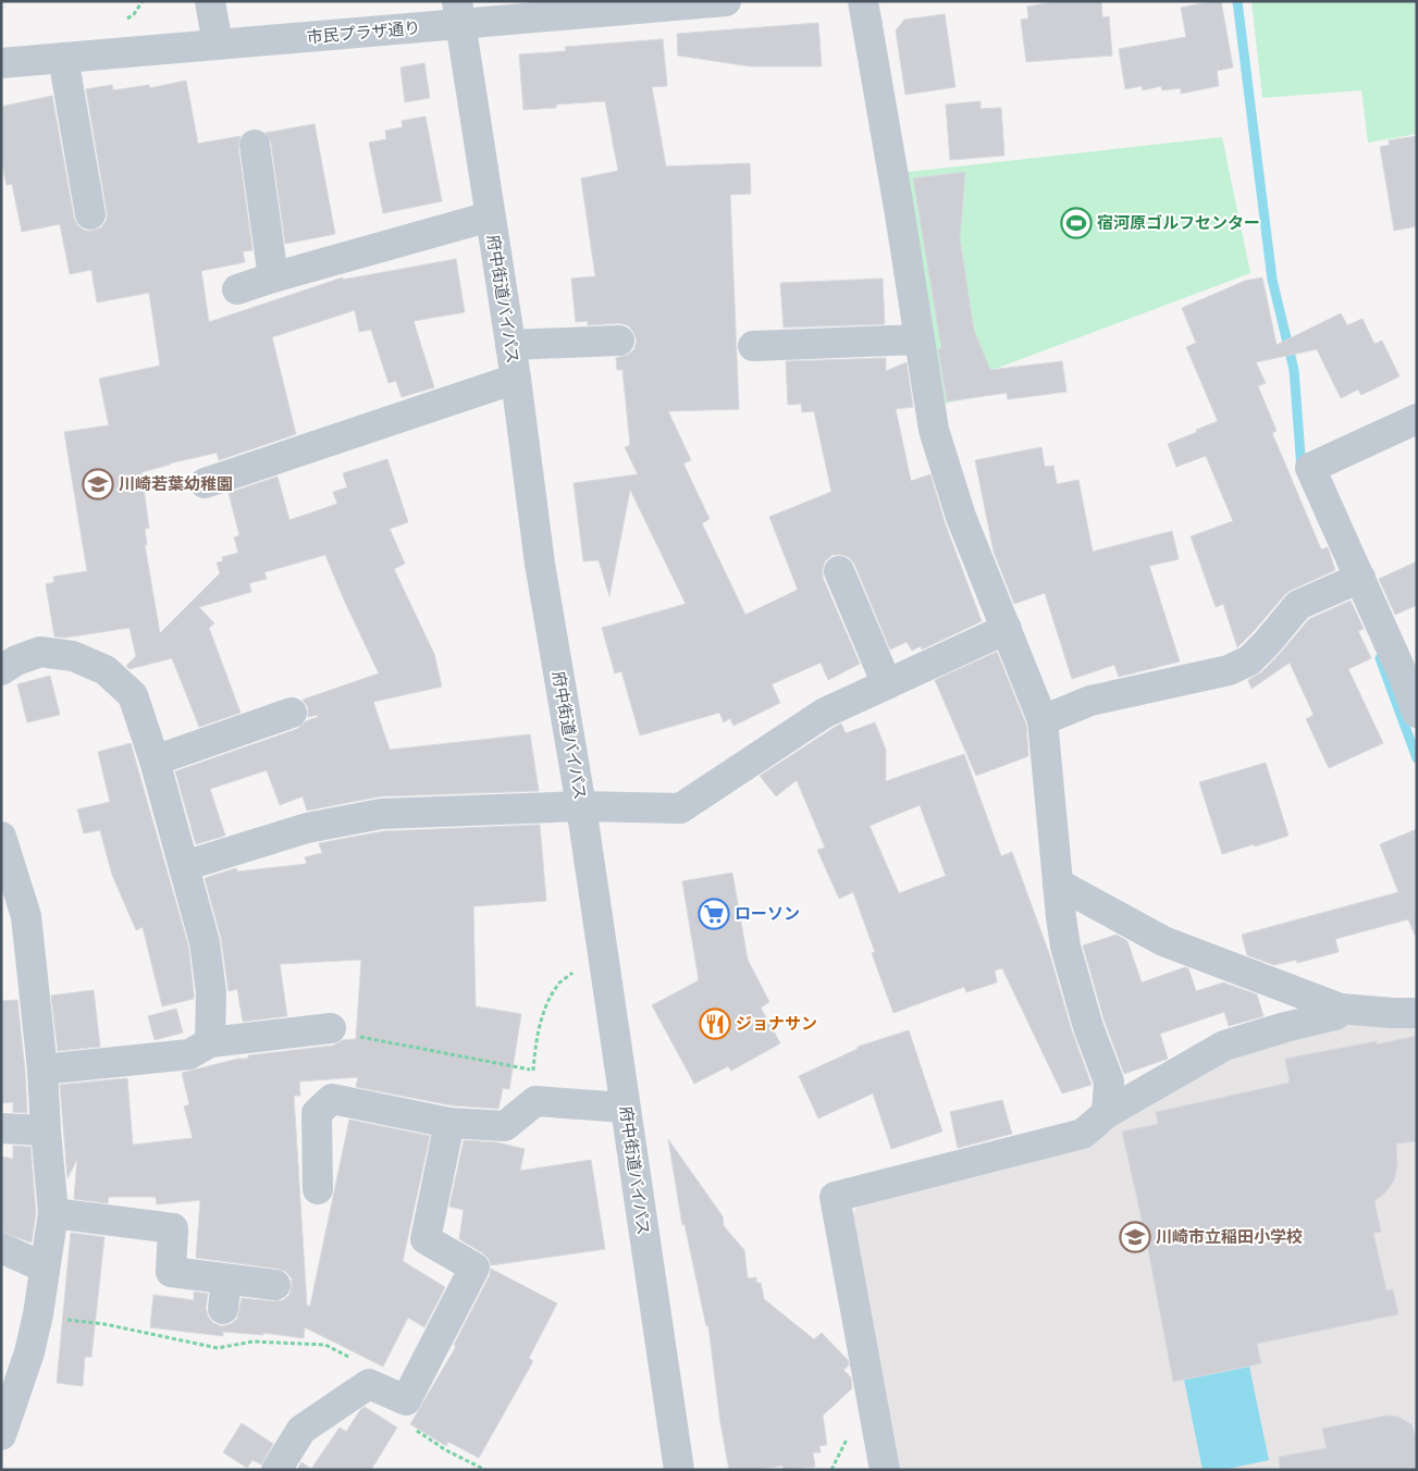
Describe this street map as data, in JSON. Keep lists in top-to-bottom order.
{
  "streets": {
    "street": ["市民プラザ通り", "府中街道バイパス"]
  },
  "crossings": [
    ["市民プラザ通り", "府中街道バイパス"]
  ],
  "places": {
    "sports": ["宿河原ゴルフセンター"],
    "school or university": ["川崎若葉幼稚園", "川崎市立稲田小学校"],
    "supermarket": ["ローソン"],
    "restaurant": ["ジョナサン"]
  }
}
